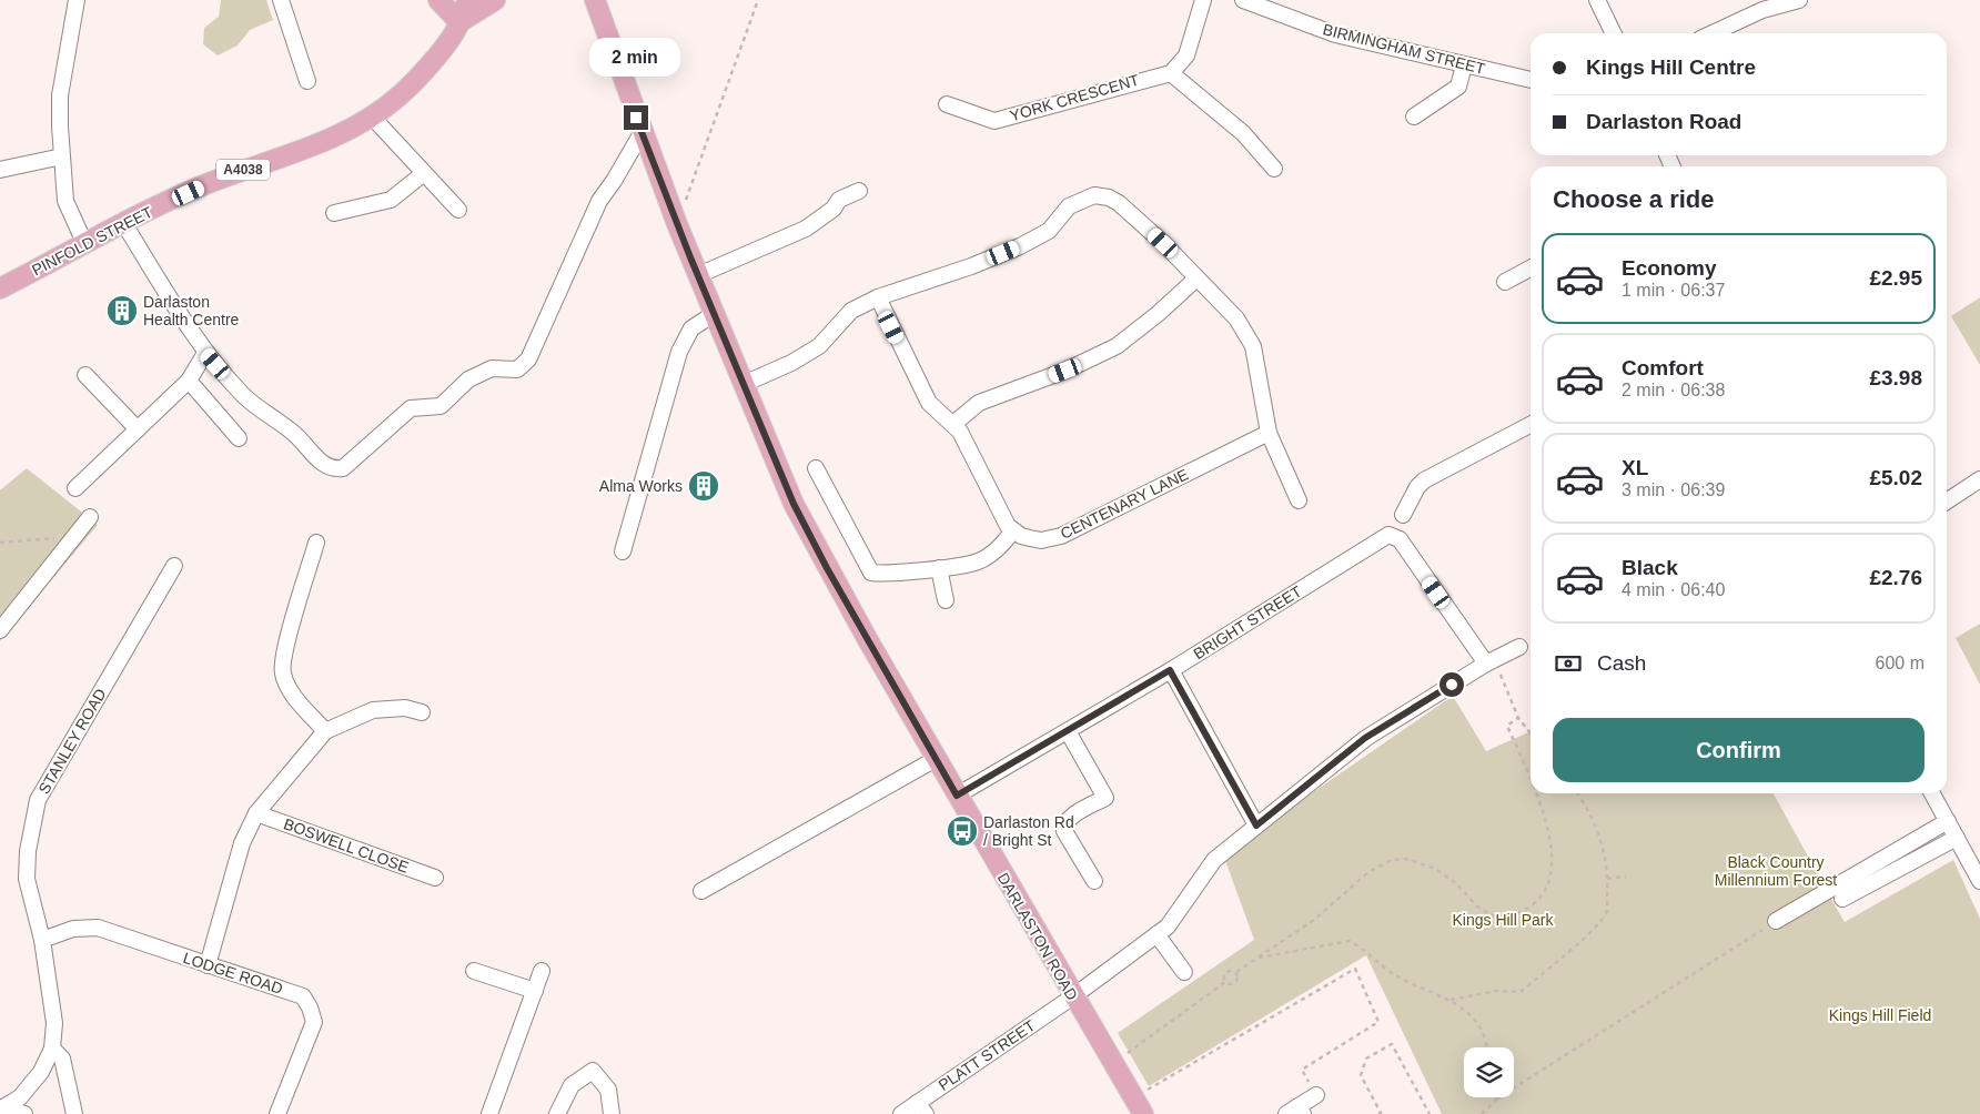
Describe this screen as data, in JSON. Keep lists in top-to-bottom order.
{
  "streets": {
    "main road": ["A4038", "PINFOLD STREET", "DARLASTON ROAD"],
    "street": [
      "BIRMINGHAM STREET",
      "YORK CRESCENT",
      "CENTENARY LANE",
      "BRIGHT STREET",
      "STANLEY ROAD",
      "BOSWELL CLOSE",
      "LODGE ROAD",
      "PLATT STREET"
    ]
  },
  "crossings": [
    ["A4038", "PINFOLD STREET"],
    ["BRIGHT STREET", "DARLASTON ROAD"],
    ["BRIGHT STREET", "PLATT STREET"],
    ["STANLEY ROAD", "LODGE ROAD"],
    ["DARLASTON ROAD", "PLATT STREET"]
  ],
  "parks": ["Black Country Millennium Forest", "Kings Hill Park", "Kings Hill Field"],
  "places": {
    "building": ["Darlaston Health Centre", "Alma Works"],
    "bus stop": ["Darlaston Rd / Bright St"]
  },
  "page": {
    "banner": ["Kings Hill Centre", "Darlaston Road"],
    "bubble": "2 min",
    "heading": "Choose a ride",
    "list": [
      {
        "name": "Economy",
        "note": "1 min · 06:37",
        "value": "£2.95"
      },
      {
        "name": "Comfort",
        "note": "2 min · 06:38",
        "value": "£3.98"
      },
      {
        "name": "XL",
        "note": "3 min · 06:39",
        "value": "£5.02"
      },
      {
        "name": "Black",
        "note": "4 min · 06:40",
        "value": "£2.76"
      }
    ],
    "pay": ["Cash", "600 m"],
    "buttons": "Confirm"
  }
}
